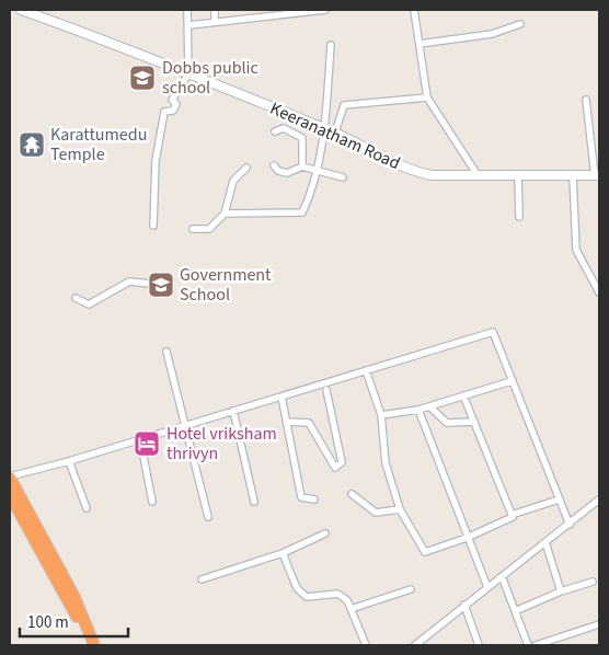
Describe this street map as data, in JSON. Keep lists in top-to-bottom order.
{
  "streets": {
    "street": ["Keeranatham Road"]
  },
  "places": {
    "school or university": ["Dobbs public school", "Government School"],
    "temple": ["Karattumedu Temple"],
    "hotel": ["Hotel vriksham thrivyn"]
  },
  "scale_bar": "100 m"
}
